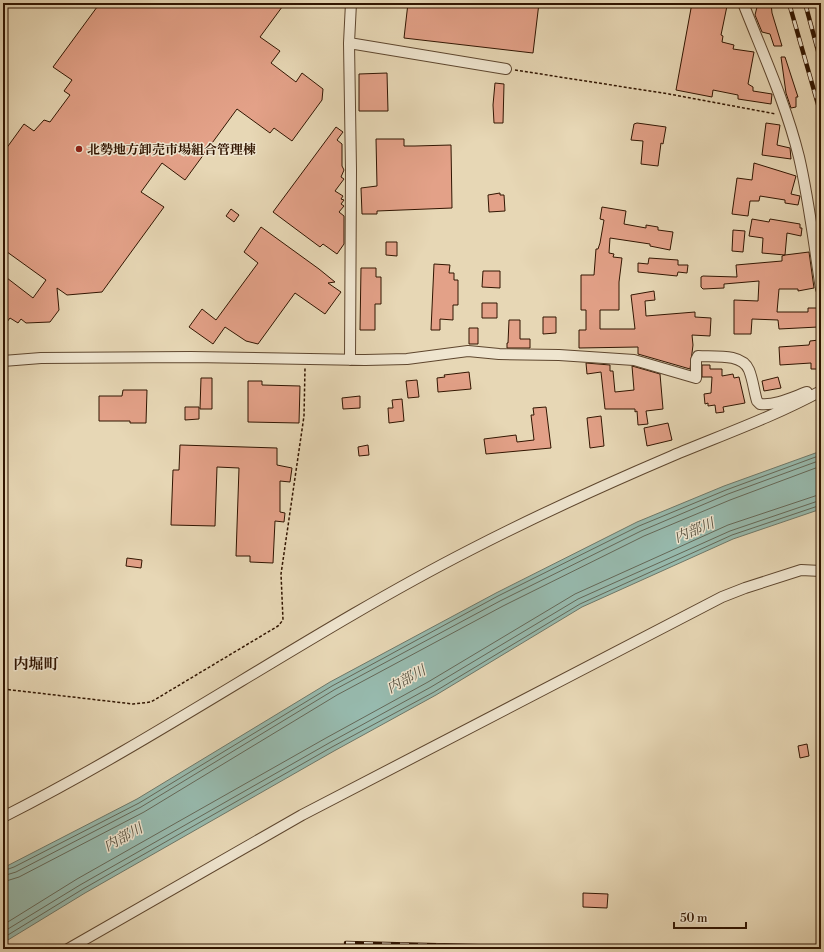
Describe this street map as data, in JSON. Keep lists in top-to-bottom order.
{
  "districts": ["内堀町"],
  "water": ["内部川"],
  "places": ["北勢地方卸売市場組合管理棟"],
  "scale_bar": "50 m"
}
